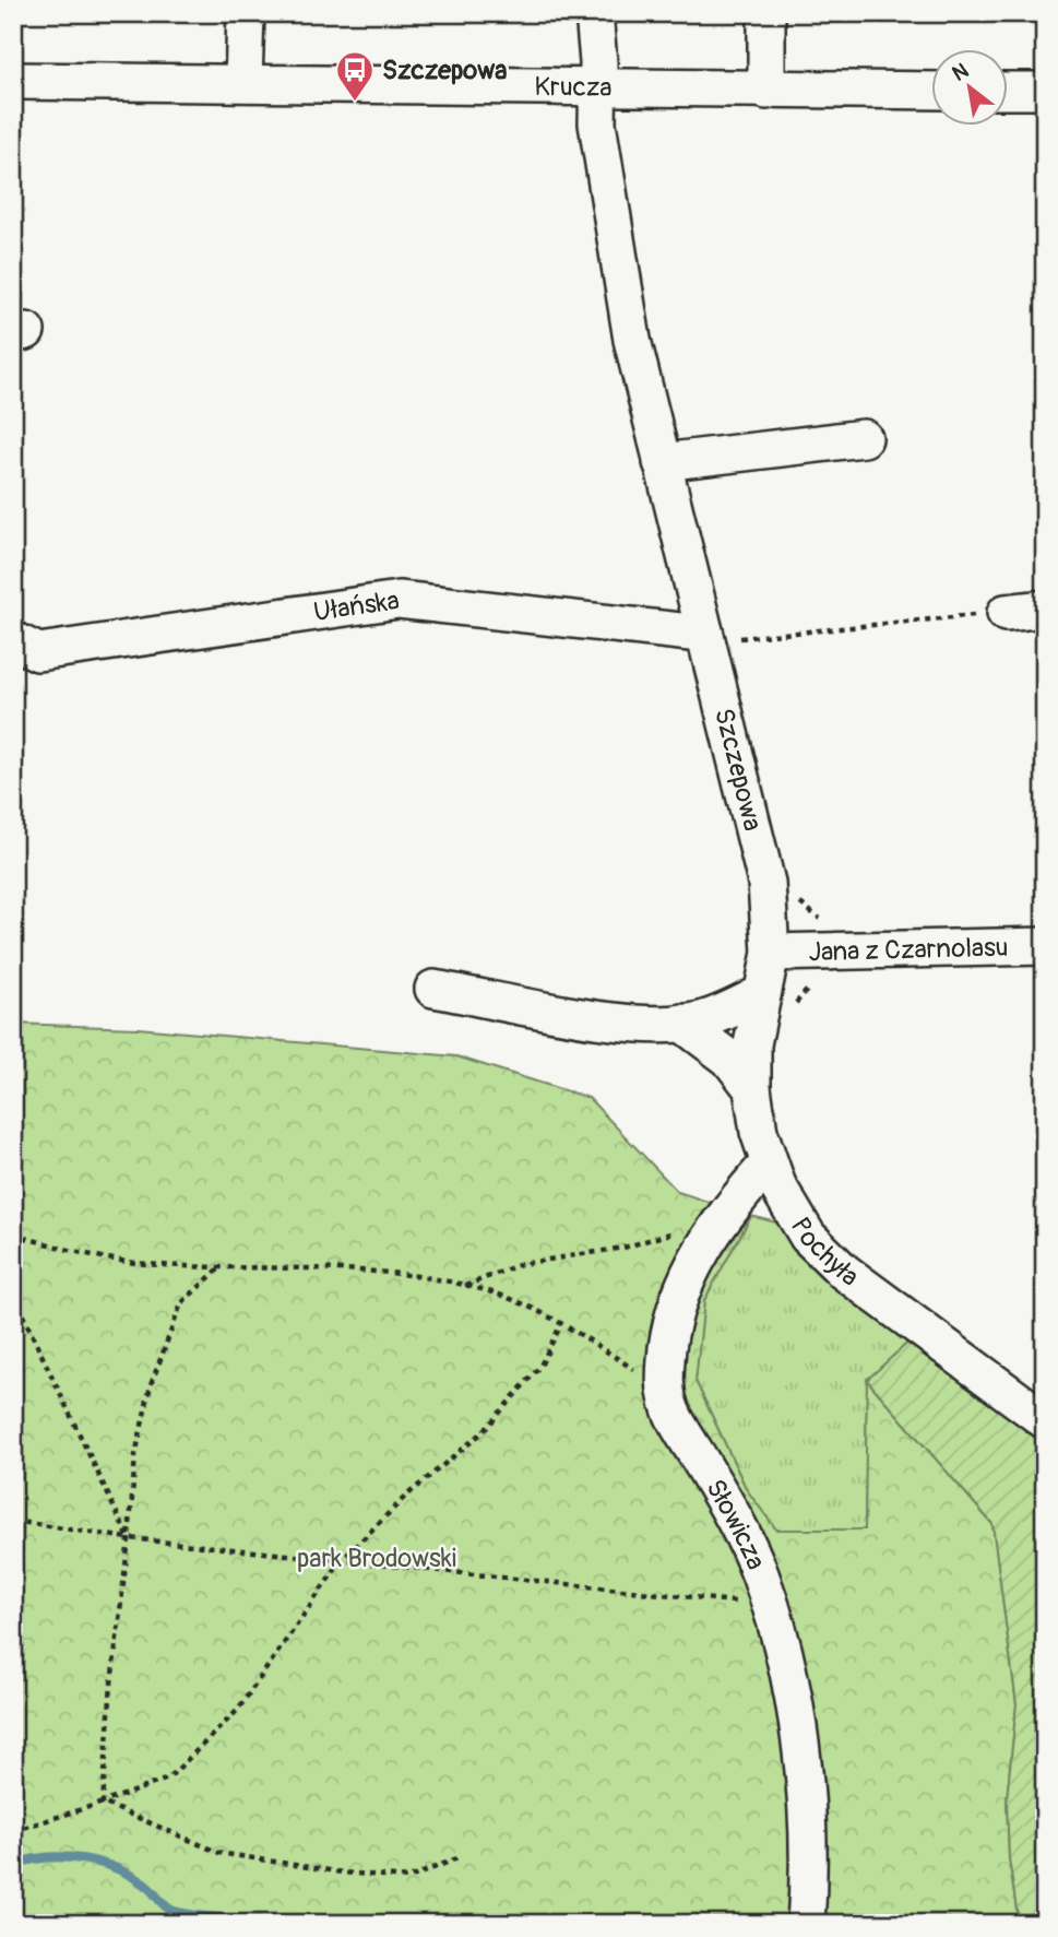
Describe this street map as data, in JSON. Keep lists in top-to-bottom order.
{
  "streets": {
    "street": [
      "Krucza",
      "Ułańska",
      "Szczepowa",
      "Jana z Czarnolasu",
      "Pochyła",
      "Słowicza"
    ]
  },
  "crossings": [
    ["Krucza", "Szczepowa"],
    ["Ułańska", "Szczepowa"],
    ["Szczepowa", "Jana z Czarnolasu"],
    ["Szczepowa", "Pochyła"],
    ["Pochyła", "Słowicza"]
  ],
  "parks": ["park Brodowski"],
  "places": {
    "bus stop": ["Szczepowa"]
  },
  "north": "top left"
}
